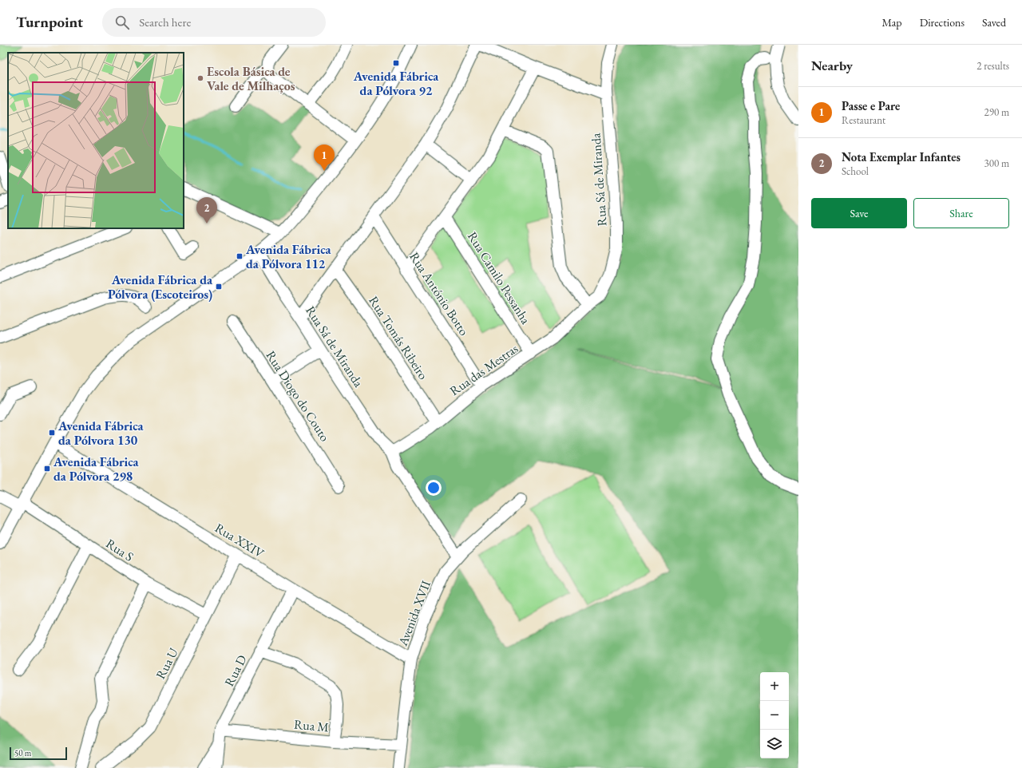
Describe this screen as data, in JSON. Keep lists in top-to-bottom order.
{
  "streets": {
    "street": [
      "Rua Sá de Miranda",
      "Rua Camilo Pessanha",
      "Rua António Botto",
      "Rua Tomás Ribeiro",
      "Rua das Mestras",
      "Rua Diogo do Couto",
      "Rua XXIV",
      "Rua S",
      "Avenida XVII",
      "Rua U",
      "Rua D",
      "Rua M"
    ]
  },
  "crossings": [
    ["Rua Sá de Miranda", "Rua das Mestras"],
    ["Rua Camilo Pessanha", "Rua das Mestras"],
    ["Rua António Botto", "Rua das Mestras"],
    ["Rua Tomás Ribeiro", "Rua das Mestras"],
    ["Rua XXIV", "Avenida XVII"],
    ["Rua XXIV", "Rua U"],
    ["Rua XXIV", "Rua D"],
    ["Rua S", "Rua U"],
    ["Avenida XVII", "Rua M"],
    ["Rua D", "Rua M"]
  ],
  "places": {
    "transit": [
      "Avenida Fábrica da Pólvora 92",
      "Avenida Fábrica da Pólvora 112",
      "Avenida Fábrica da Pólvora (Escoteiros)",
      "Avenida Fábrica da Pólvora 130",
      "Avenida Fábrica da Pólvora 298"
    ],
    "other": ["Escola Básica de Vale de Milhaços"]
  },
  "scale_bar": "50 m",
  "page": {
    "header": "Turnpoint",
    "search": "Search here",
    "nav": ["Map", "Directions", "Saved"],
    "heading": ["Nearby", "2 results"],
    "list": [
      {
        "mark": "1",
        "name": "Passe e Pare",
        "note": "Restaurant",
        "value": "290 m"
      },
      {
        "mark": "2",
        "name": "Nota Exemplar Infantes",
        "note": "School",
        "value": "300 m"
      }
    ],
    "pins": ["1", "2"],
    "buttons": ["Save", "Share"],
    "map_buttons": ["+", "−"],
    "scale": "50 m"
  }
}
